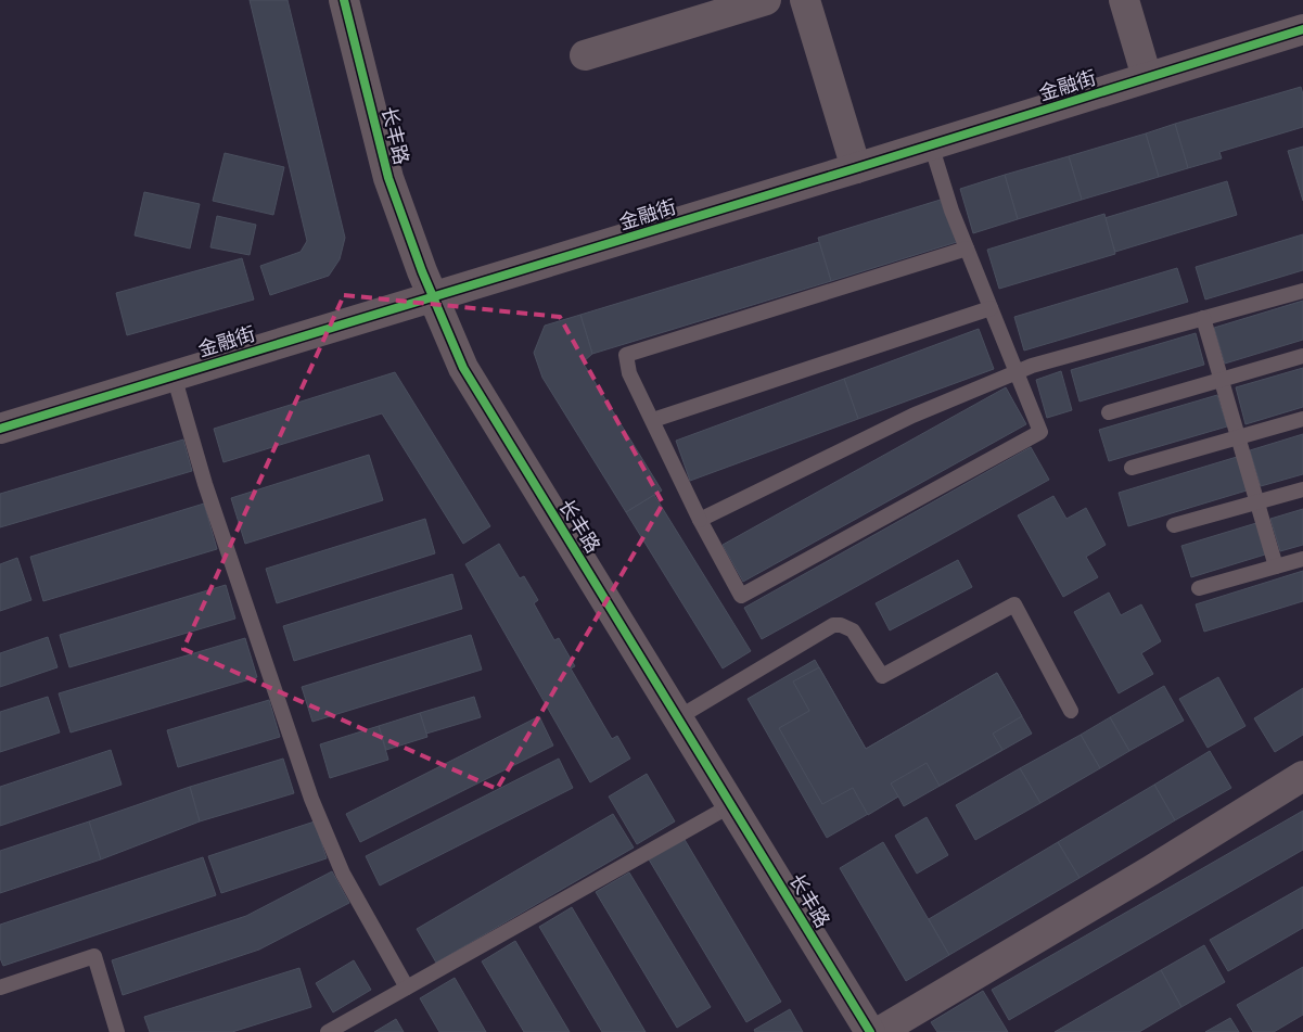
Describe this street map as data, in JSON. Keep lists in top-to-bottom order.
{
  "streets": {
    "street": ["金融街", "长丰路"]
  },
  "crossings": [
    ["金融街", "长丰路"]
  ]
}
